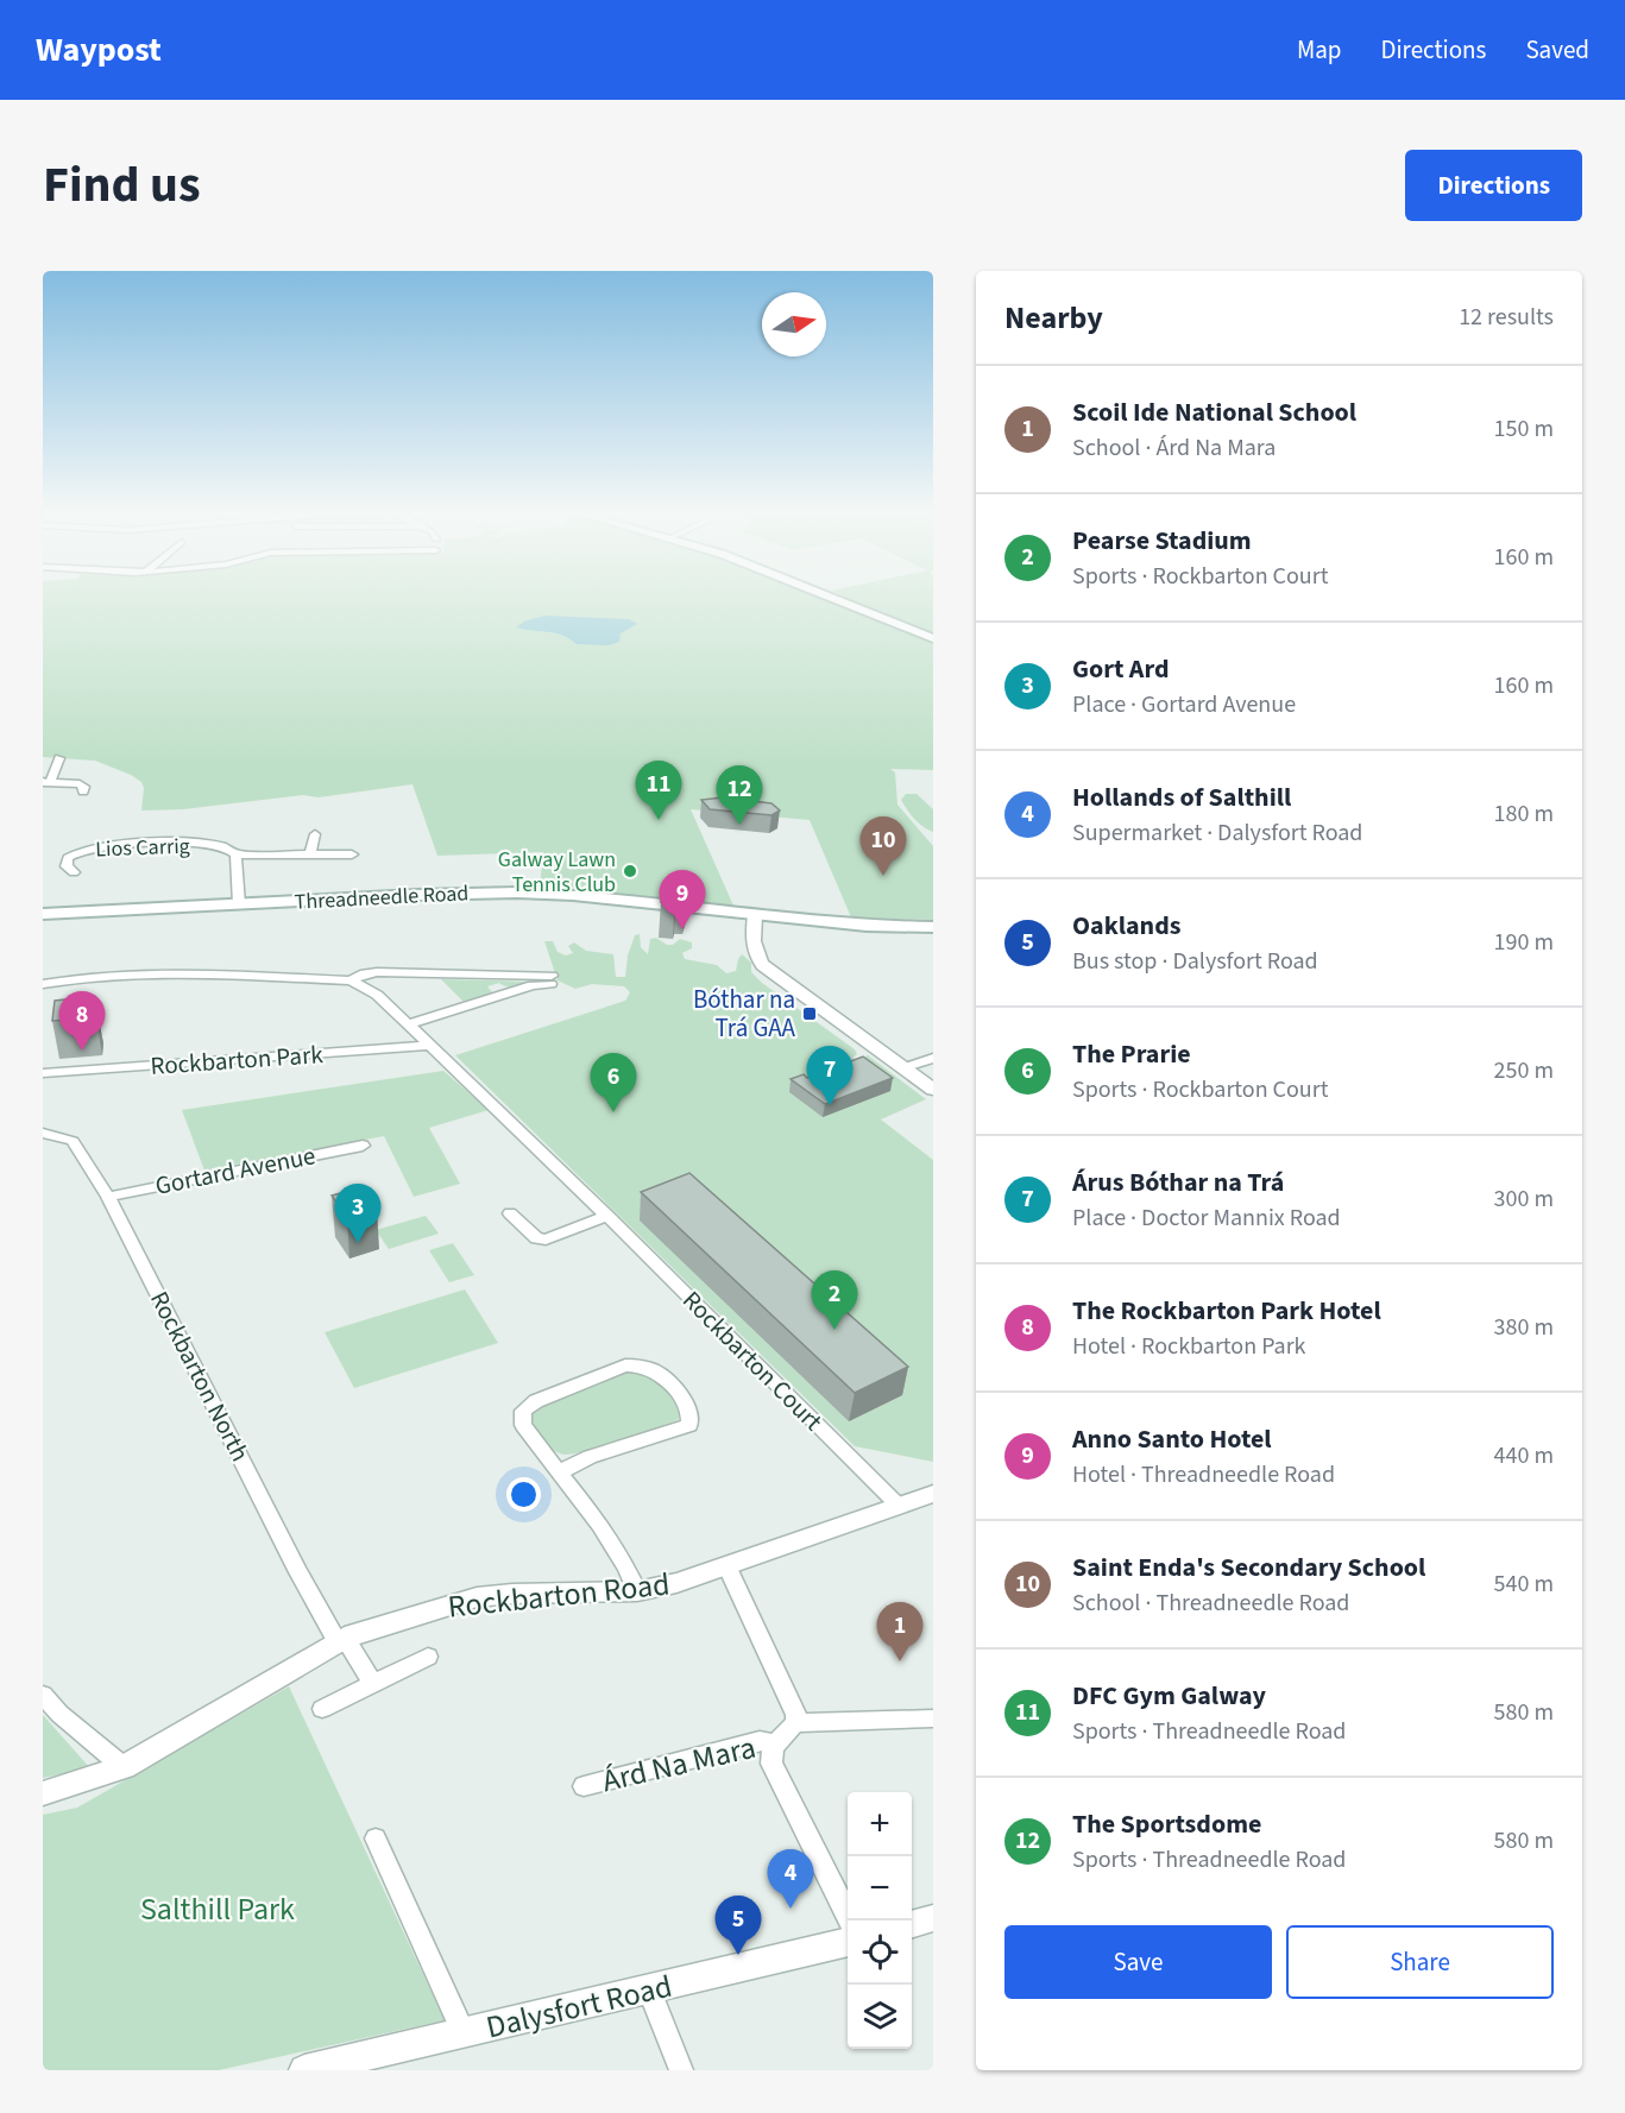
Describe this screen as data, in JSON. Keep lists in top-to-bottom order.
{
  "streets": {
    "main road": ["Threadneedle Road"],
    "street": [
      "Lios Carrig",
      "Rockbarton Park",
      "Gortard Avenue",
      "Rockbarton Court",
      "Rockbarton North",
      "Rockbarton Road",
      "Árd Na Mara",
      "Dalysfort Road"
    ]
  },
  "crossings": [
    ["Rockbarton Park", "Rockbarton Court"],
    ["Gortard Avenue", "Rockbarton North"],
    ["Rockbarton Court", "Rockbarton Road"],
    ["Rockbarton North", "Rockbarton Road"]
  ],
  "parks": ["Salthill Park"],
  "places": {
    "other": ["Galway Lawn Tennis Club"],
    "transit": ["Bóthar na Trá GAA"]
  },
  "north": "right",
  "page": {
    "header": "Waypost",
    "nav": ["Map", "Directions", "Saved"],
    "title": "Find us",
    "buttons": [
      "Directions",
      ["Save", "Share"]
    ],
    "heading": ["Nearby", "12 results"],
    "list": [
      {
        "mark": "1",
        "name": "Scoil Ide National School",
        "note": "School · Árd Na Mara",
        "value": "150 m"
      },
      {
        "mark": "2",
        "name": "Pearse Stadium",
        "note": "Sports · Rockbarton Court",
        "value": "160 m"
      },
      {
        "mark": "3",
        "name": "Gort Ard",
        "note": "Place · Gortard Avenue",
        "value": "160 m"
      },
      {
        "mark": "4",
        "name": "Hollands of Salthill",
        "note": "Supermarket · Dalysfort Road",
        "value": "180 m"
      },
      {
        "mark": "5",
        "name": "Oaklands",
        "note": "Bus stop · Dalysfort Road",
        "value": "190 m"
      },
      {
        "mark": "6",
        "name": "The Prarie",
        "note": "Sports · Rockbarton Court",
        "value": "250 m"
      },
      {
        "mark": "7",
        "name": "Árus Bóthar na Trá",
        "note": "Place · Doctor Mannix Road",
        "value": "300 m"
      },
      {
        "mark": "8",
        "name": "The Rockbarton Park Hotel",
        "note": "Hotel · Rockbarton Park",
        "value": "380 m"
      },
      {
        "mark": "9",
        "name": "Anno Santo Hotel",
        "note": "Hotel · Threadneedle Road",
        "value": "440 m"
      },
      {
        "mark": "10",
        "name": "Saint Enda's Secondary School",
        "note": "School · Threadneedle Road",
        "value": "540 m"
      },
      {
        "mark": "11",
        "name": "DFC Gym Galway",
        "note": "Sports · Threadneedle Road",
        "value": "580 m"
      },
      {
        "mark": "12",
        "name": "The Sportsdome",
        "note": "Sports · Threadneedle Road",
        "value": "580 m"
      }
    ],
    "pins": [
      "11",
      "12",
      "10",
      "9",
      "8",
      "7",
      "6",
      "3",
      "2",
      "1",
      "4",
      "5"
    ],
    "map_buttons": ["+", "−"]
  }
}
